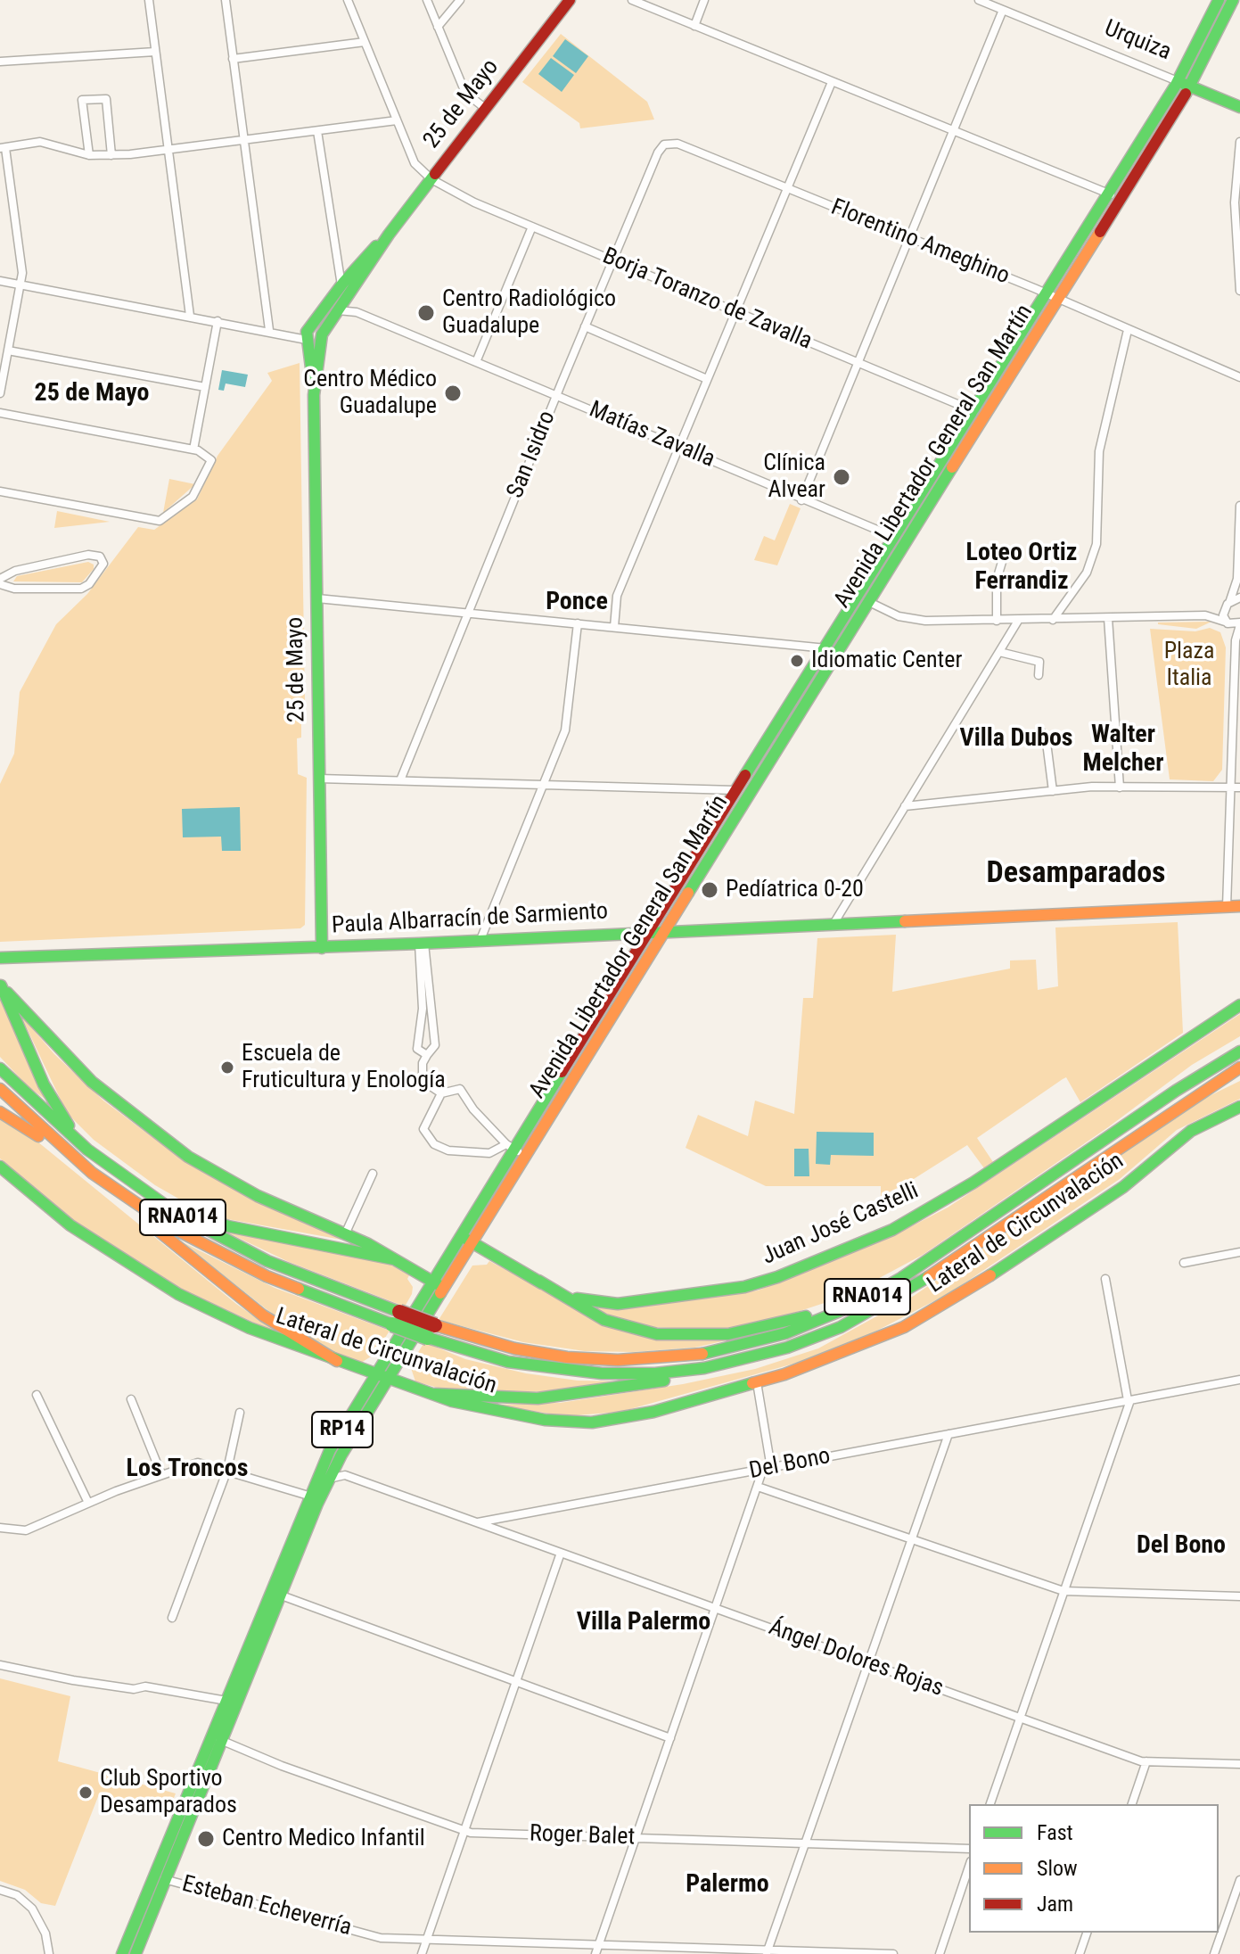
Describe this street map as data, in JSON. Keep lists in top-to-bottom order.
{
  "streets": {
    "main road": [
      "Urquiza",
      "25 de Mayo",
      "Avenida Libertador General San Martín",
      "Paula Albarracín de Sarmiento",
      "RNA014",
      "Lateral de Circunvalación",
      "Juan José Castelli",
      "RP14"
    ],
    "street": [
      "Florentino Ameghino",
      "Borja Toranzo de Zavalla",
      "Matías Zavalla",
      "San Isidro",
      "Del Bono",
      "Ángel Dolores Rojas",
      "Roger Balet",
      "Esteban Echeverría"
    ]
  },
  "crossings": [
    ["Urquiza", "Avenida Libertador General San Martín"],
    ["25 de Mayo", "Borja Toranzo de Zavalla"],
    ["25 de Mayo", "Matías Zavalla"],
    ["25 de Mayo", "Paula Albarracín de Sarmiento"],
    ["Florentino Ameghino", "San Isidro"],
    ["Florentino Ameghino", "Avenida Libertador General San Martín"],
    ["Borja Toranzo de Zavalla", "San Isidro"],
    ["Borja Toranzo de Zavalla", "Avenida Libertador General San Martín"],
    ["Matías Zavalla", "San Isidro"],
    ["Matías Zavalla", "Avenida Libertador General San Martín"],
    ["Avenida Libertador General San Martín", "Paula Albarracín de Sarmiento"],
    ["Avenida Libertador General San Martín", "Lateral de Circunvalación"],
    ["Avenida Libertador General San Martín", "Juan José Castelli"],
    ["Avenida Libertador General San Martín", "Roger Balet"],
    ["Avenida Libertador General San Martín", "Esteban Echeverría"],
    ["Del Bono", "Ángel Dolores Rojas"]
  ],
  "districts": [
    "25 de Mayo",
    "Loteo Ortiz Ferrandiz",
    "Ponce",
    "Walter Melcher",
    "Villa Dubos",
    "Desamparados",
    "Los Troncos",
    "Del Bono",
    "Villa Palermo",
    "Palermo"
  ],
  "parks": ["Plaza Italia"],
  "places": [
    "Centro Radiológico Guadalupe",
    "Centro Médico Guadalupe",
    "Clínica Alvear",
    "Idiomatic Center",
    "Pedíatrica 0-20",
    "Escuela de Fruticultura y Enología",
    "Club Sportivo Desamparados",
    "Centro Medico Infantil"
  ],
  "legend": ["Fast", "Slow", "Jam"]
}
